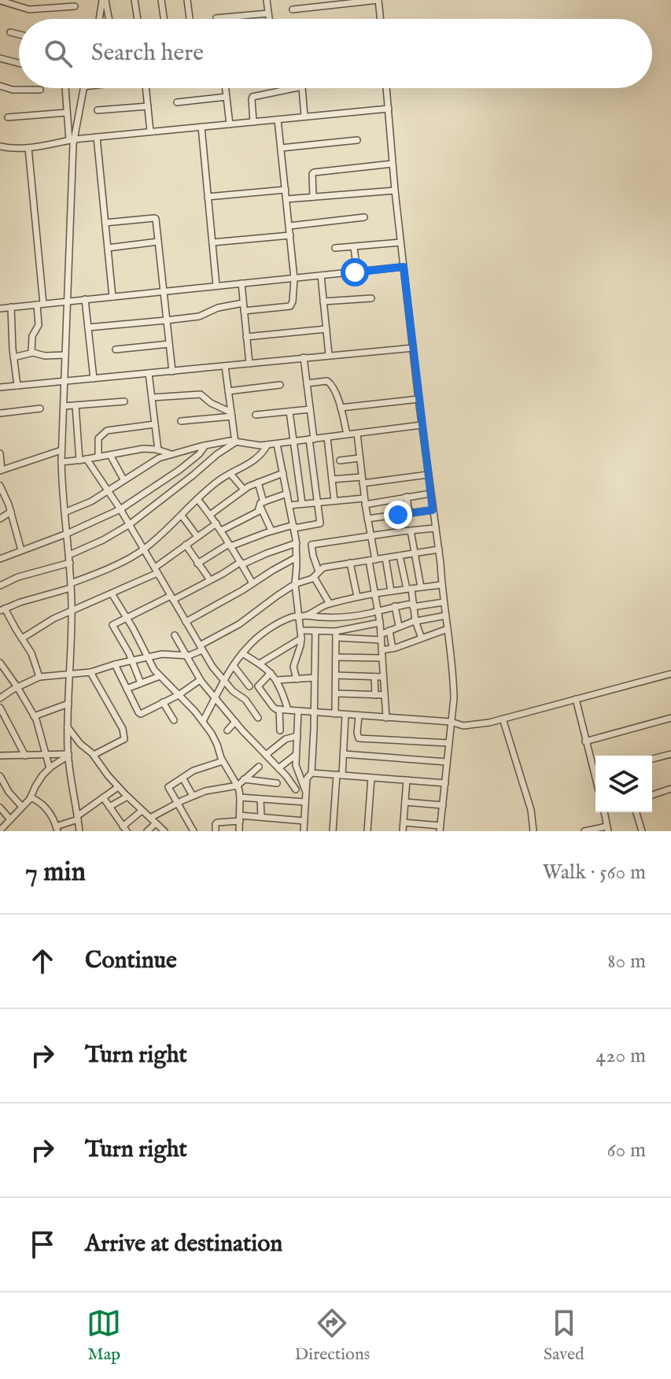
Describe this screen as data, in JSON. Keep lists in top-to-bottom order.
{
  "page": {
    "search": "Search here",
    "heading": ["7 min", "Walk · 560 m"],
    "list": [
      ["Continue", "80 m"],
      ["Turn right", "420 m"],
      ["Turn right", "60 m"],
      "Arrive at destination"
    ],
    "nav": ["Map", "Directions", "Saved"]
  }
}
